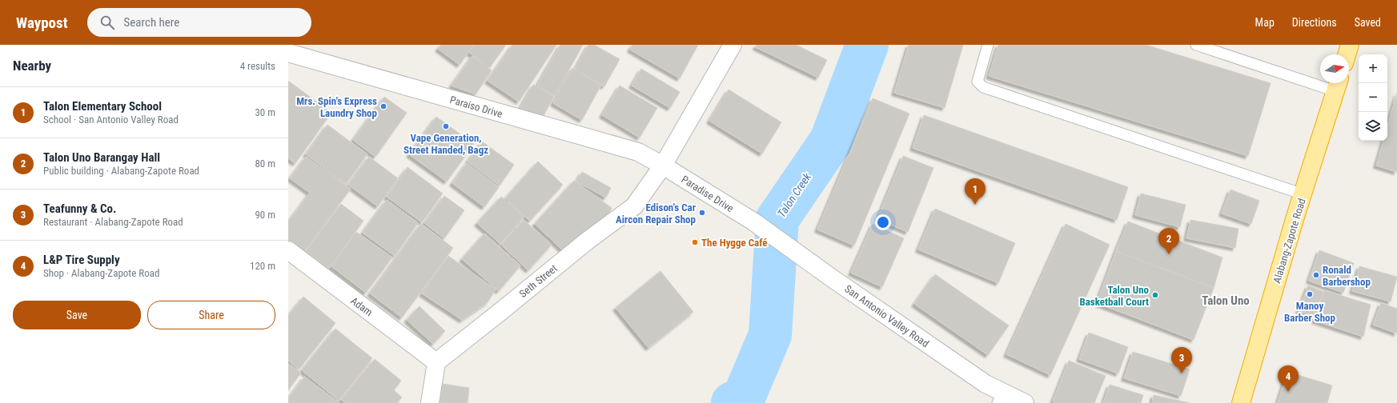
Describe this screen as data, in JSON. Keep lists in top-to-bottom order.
{
  "streets": {
    "highway": ["Alabang-Zapote Road"],
    "street": [
      "Paraiso Drive",
      "Paradise Drive",
      "Seth Street",
      "Adam",
      "San Antonio Valley Road"
    ]
  },
  "crossings": [
    ["Paraiso Drive", "Paradise Drive"],
    ["Paraiso Drive", "Seth Street"],
    ["Paradise Drive", "Seth Street"],
    ["Paradise Drive", "San Antonio Valley Road"],
    ["Seth Street", "Adam"]
  ],
  "districts": ["Talon Uno"],
  "water": ["Talon Creek"],
  "places": [
    "Mrs. Spin's Express Laundry Shop",
    "Vape Generation, Street Handed, Bagz",
    "Edison's Car Aircon Repair Shop",
    "The Hygge Café",
    "Ronald Barbershop",
    "Manoy Barber Shop",
    "Talon Uno Basketball Court"
  ],
  "north": "right",
  "page": {
    "header": "Waypost",
    "search": "Search here",
    "nav": ["Map", "Directions", "Saved"],
    "heading": ["Nearby", "4 results"],
    "map_buttons": ["+", "−"],
    "list": [
      {
        "mark": "1",
        "name": "Talon Elementary School",
        "note": "School · San Antonio Valley Road",
        "value": "30 m"
      },
      {
        "mark": "2",
        "name": "Talon Uno Barangay Hall",
        "note": "Public building · Alabang-Zapote Road",
        "value": "80 m"
      },
      {
        "mark": "3",
        "name": "Teafunny & Co.",
        "note": "Restaurant · Alabang-Zapote Road",
        "value": "90 m"
      },
      {
        "mark": "4",
        "name": "L&P Tire Supply",
        "note": "Shop · Alabang-Zapote Road",
        "value": "120 m"
      }
    ],
    "pins": [
      "1",
      "2",
      "3",
      "4"
    ],
    "buttons": ["Save", "Share"]
  }
}
